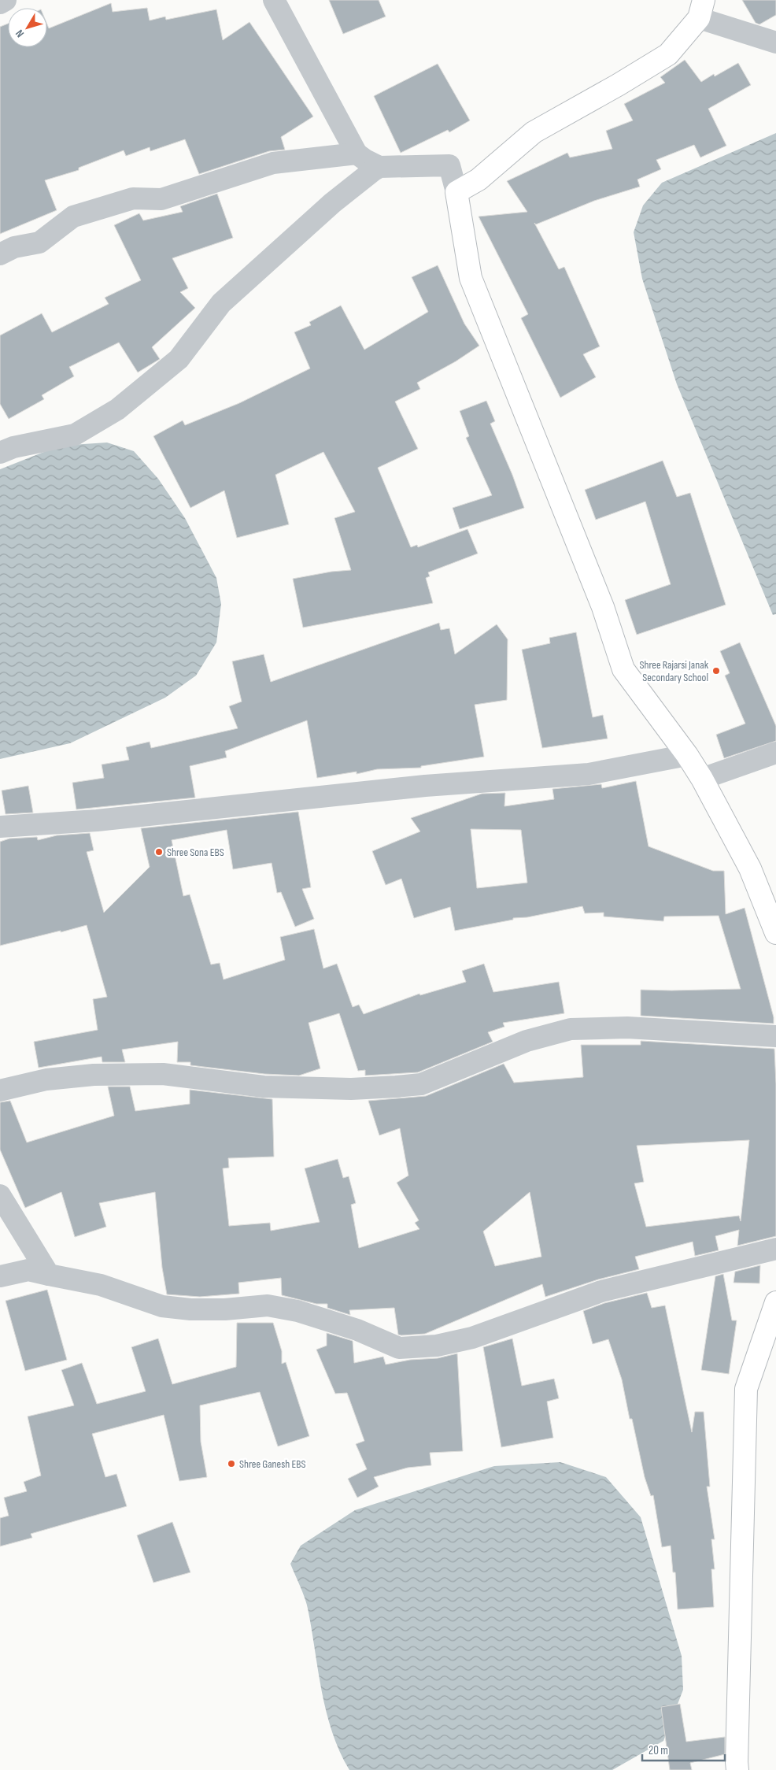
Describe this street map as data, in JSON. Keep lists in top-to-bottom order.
{
  "places": ["Shree Rajarsi Janak Secondary School", "Shree Sona EBS", "Shree Ganesh EBS"],
  "scale_bar": "20 m",
  "north": "bottom left"
}
